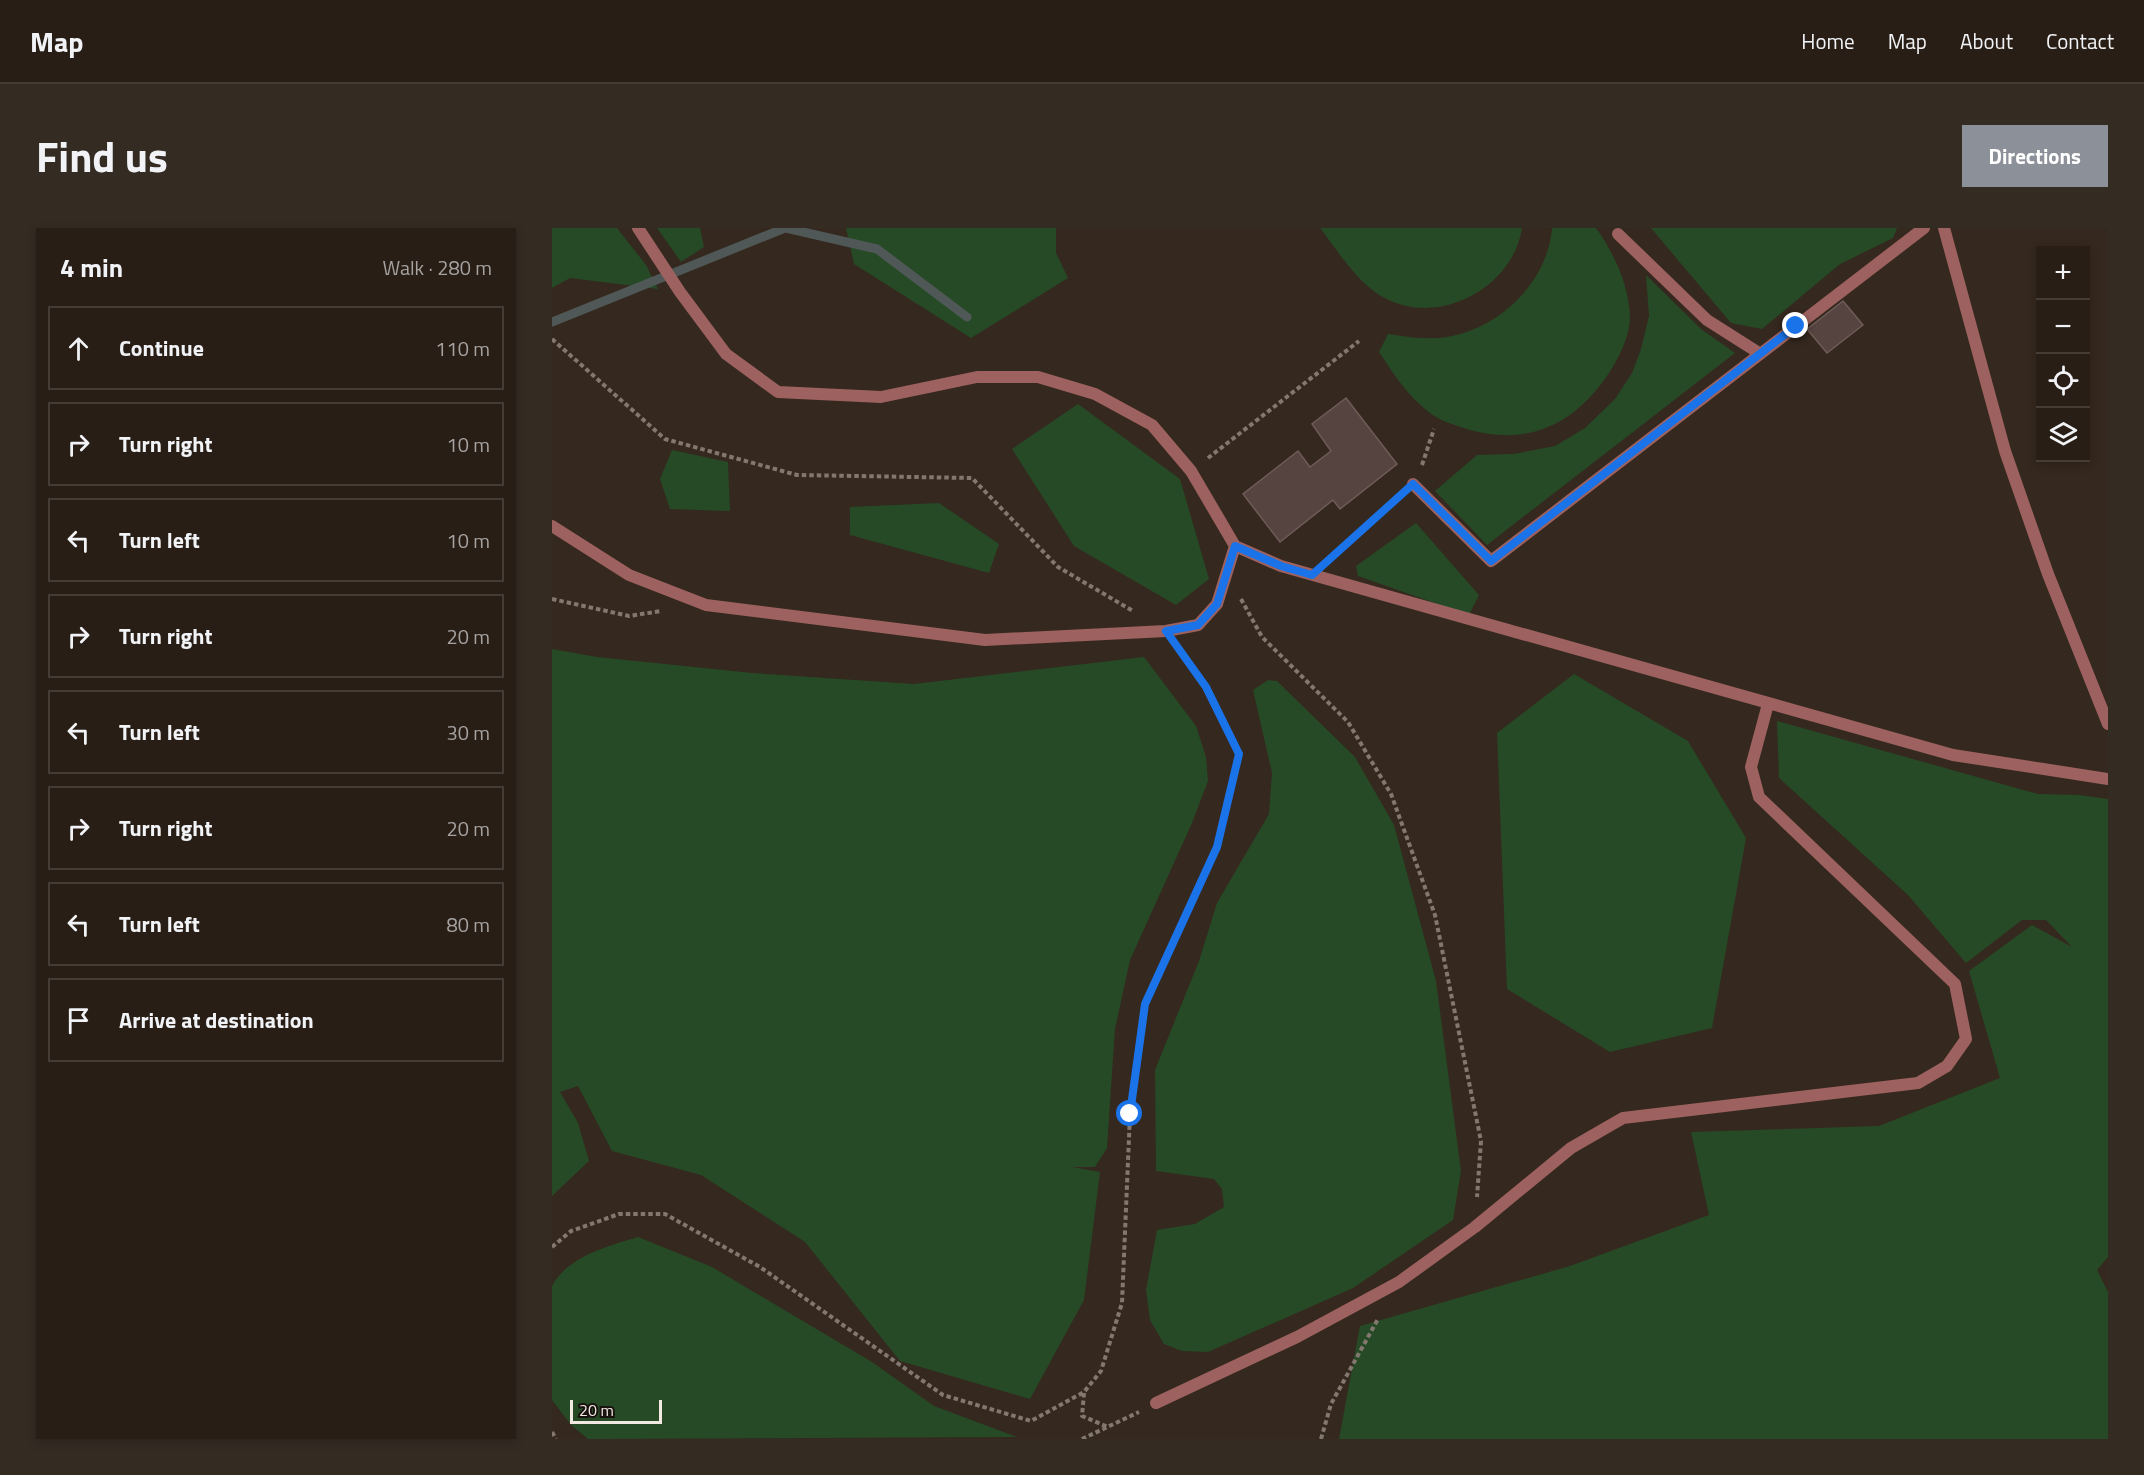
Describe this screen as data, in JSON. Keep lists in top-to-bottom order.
{
  "scale_bar": "20 m",
  "page": {
    "header": "Map",
    "nav": [
      "Home",
      "Map",
      "About",
      "Contact"
    ],
    "title": "Find us",
    "buttons": "Directions",
    "heading": ["4 min", "Walk · 280 m"],
    "map_buttons": ["+", "−"],
    "list": [
      ["Continue", "110 m"],
      ["Turn right", "10 m"],
      ["Turn left", "10 m"],
      ["Turn right", "20 m"],
      ["Turn left", "30 m"],
      ["Turn right", "20 m"],
      ["Turn left", "80 m"],
      "Arrive at destination"
    ],
    "scale": "20 m"
  }
}
